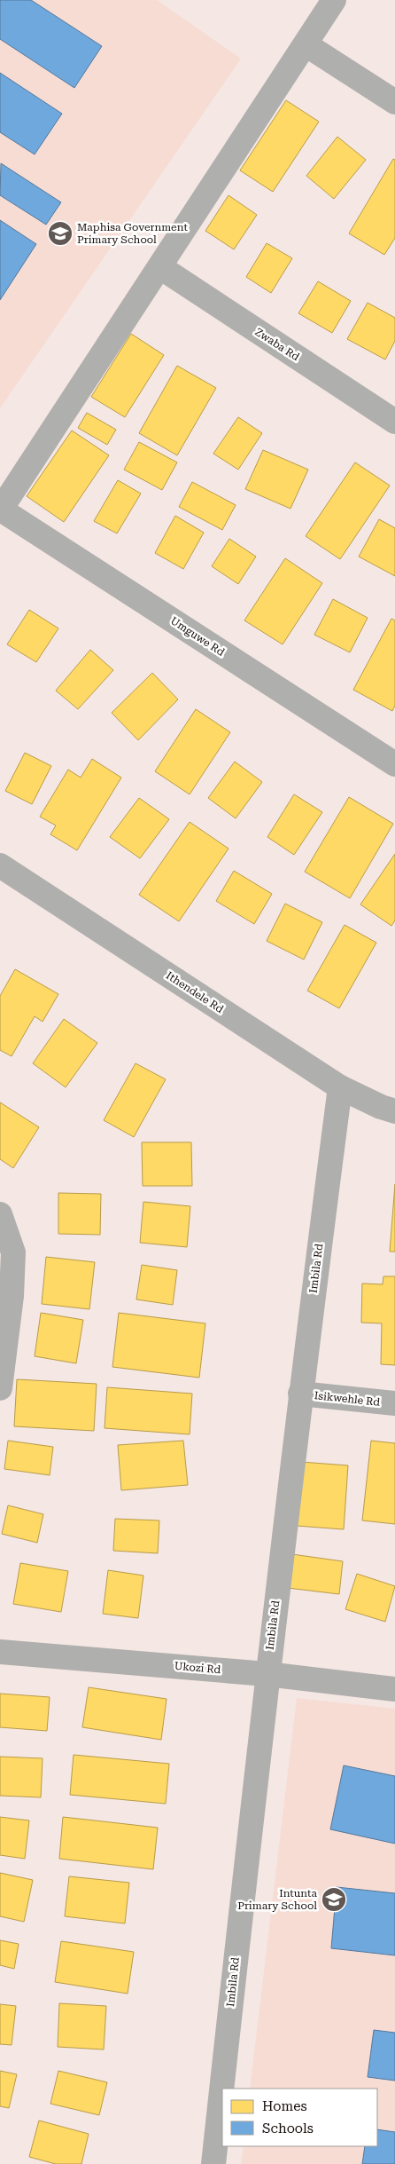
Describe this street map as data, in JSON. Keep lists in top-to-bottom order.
{
  "streets": {
    "street": [
      "Zwaba Rd",
      "Umguwe Rd",
      "Ithendele Rd",
      "Imbila Rd",
      "Isikwehle Rd",
      "Ukozi Rd"
    ]
  },
  "crossings": [
    ["Ithendele Rd", "Imbila Rd"],
    ["Imbila Rd", "Isikwehle Rd"],
    ["Imbila Rd", "Ukozi Rd"]
  ],
  "places": {
    "school or university": ["Maphisa Government Primary School", "Intunta Primary School"]
  },
  "legend": ["Homes", "Schools"]
}
